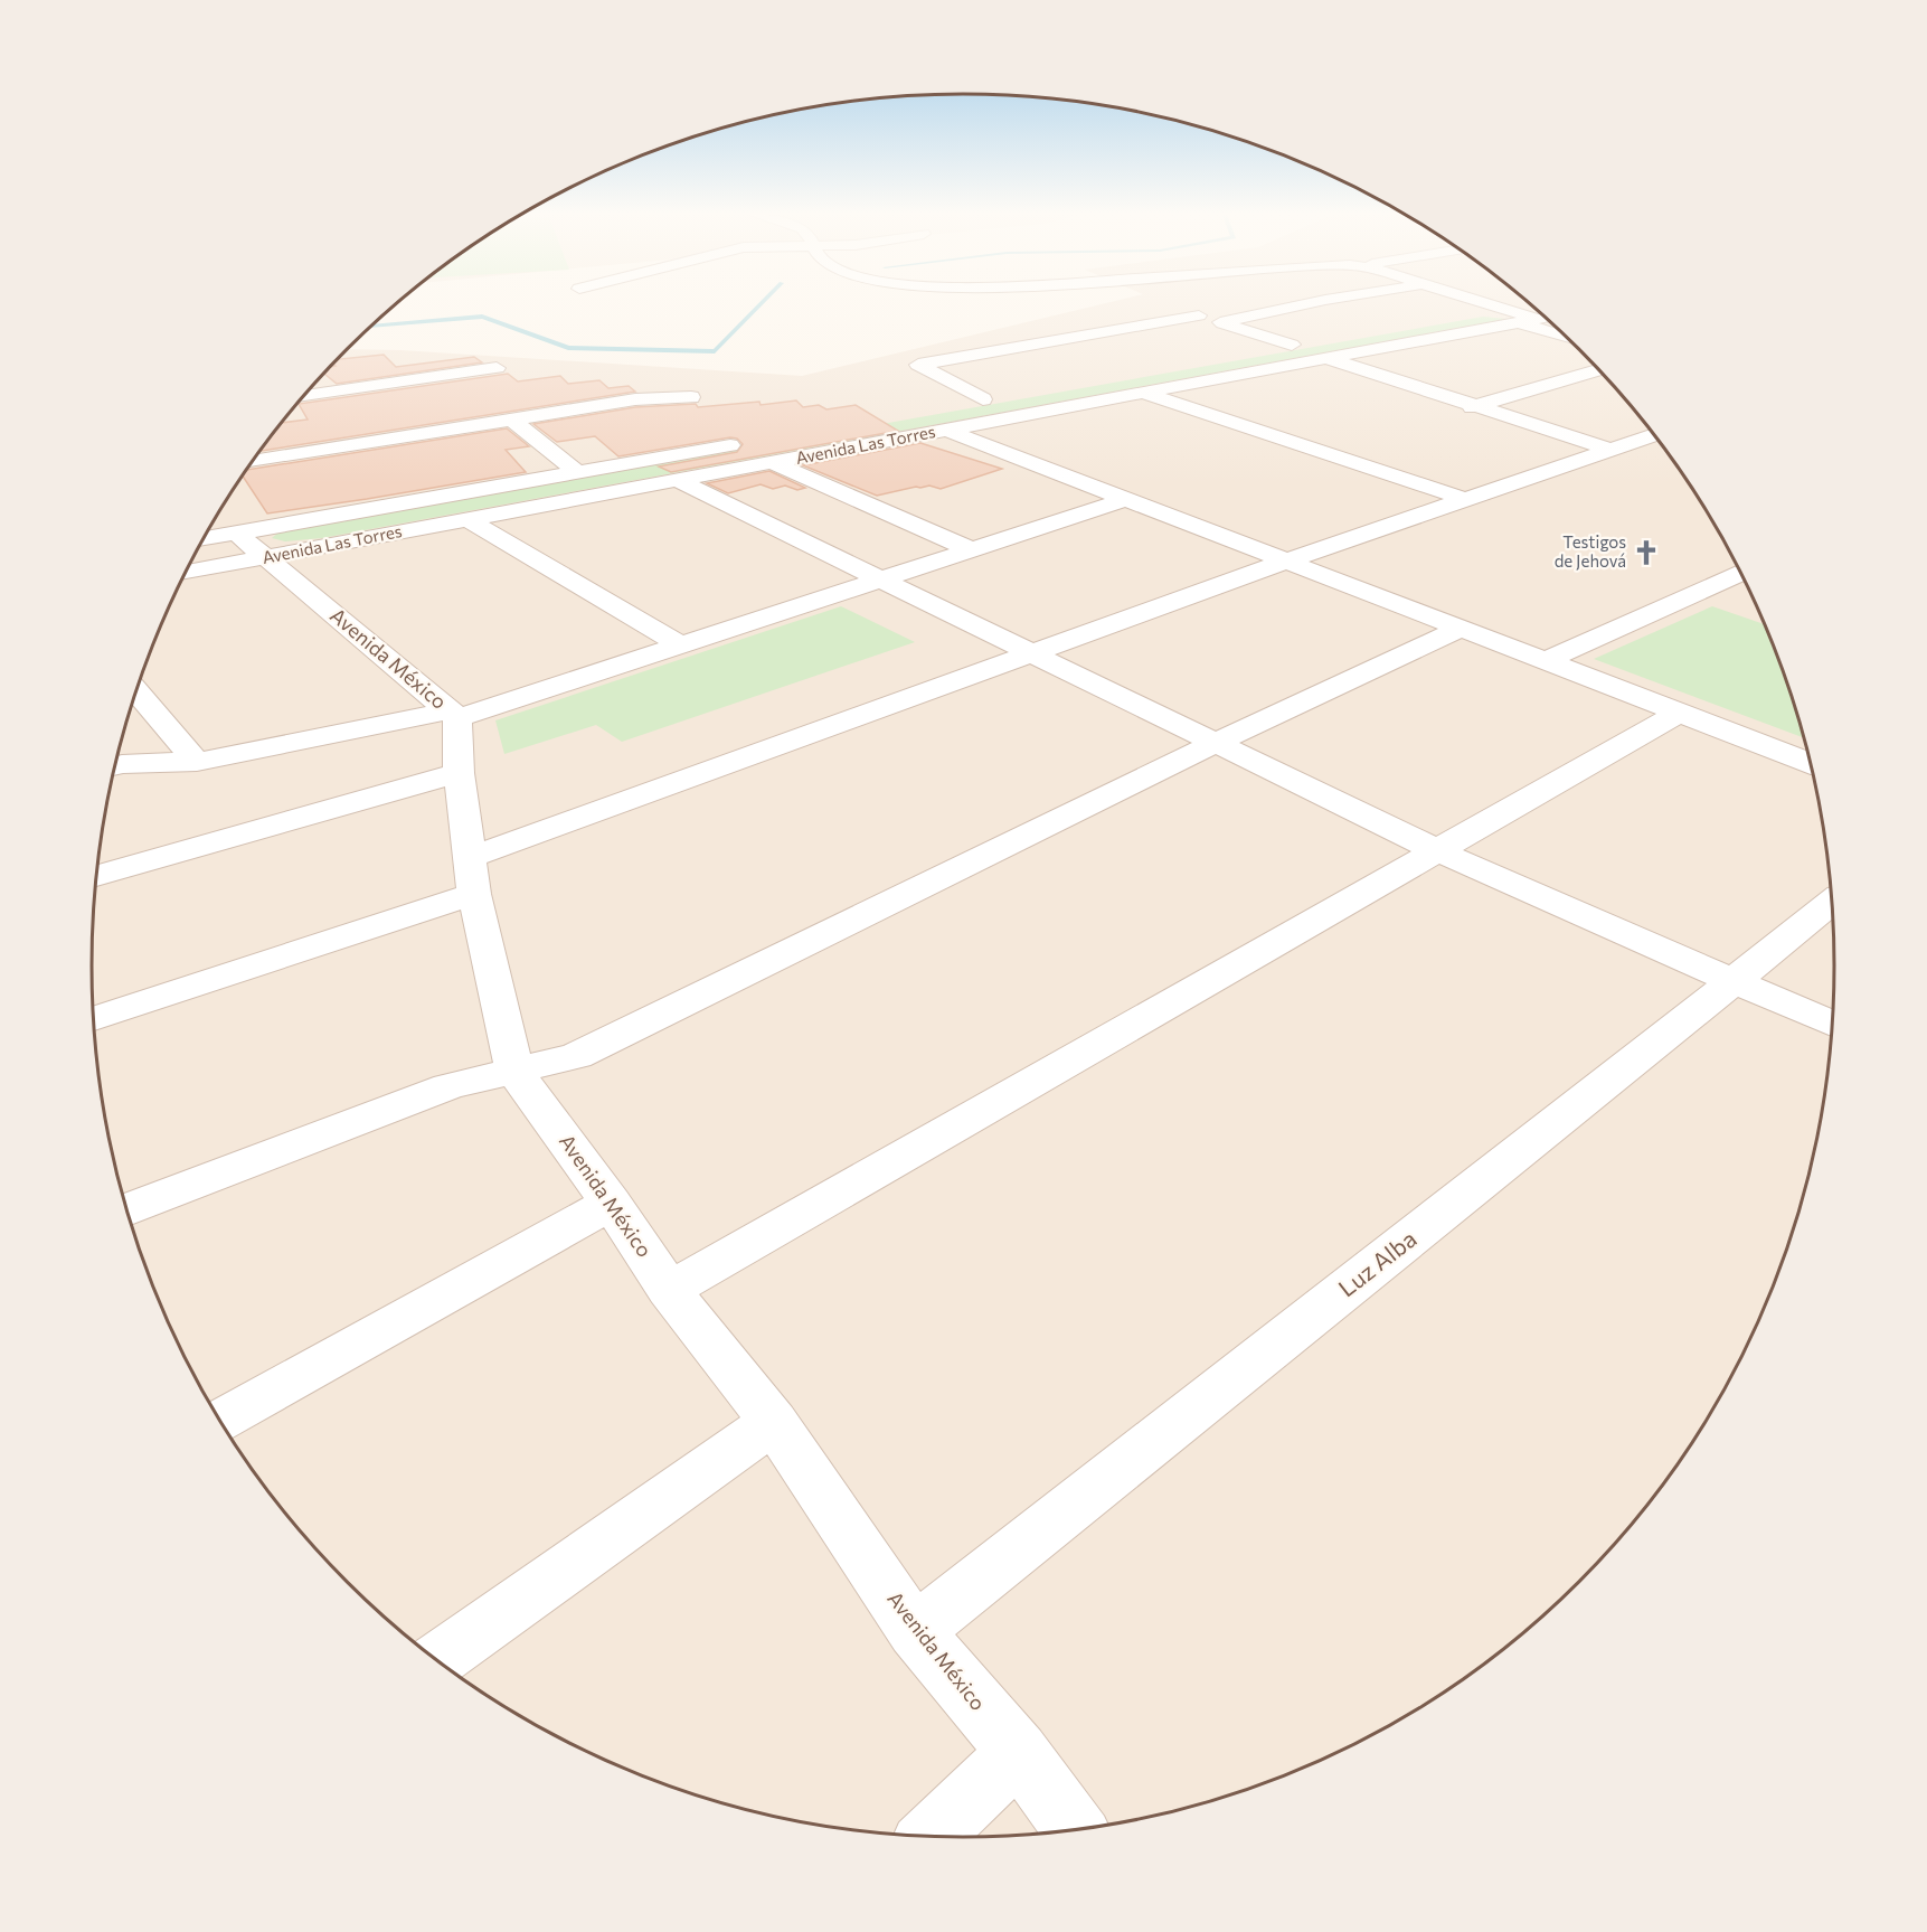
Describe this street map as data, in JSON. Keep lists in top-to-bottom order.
{
  "streets": {
    "street": ["Avenida Las Torres", "Avenida México", "Luz Alba"]
  },
  "crossings": [
    ["Avenida Las Torres", "Avenida México"],
    ["Avenida México", "Luz Alba"]
  ],
  "places": {
    "church": ["Testigos de Jehová"]
  }
}
